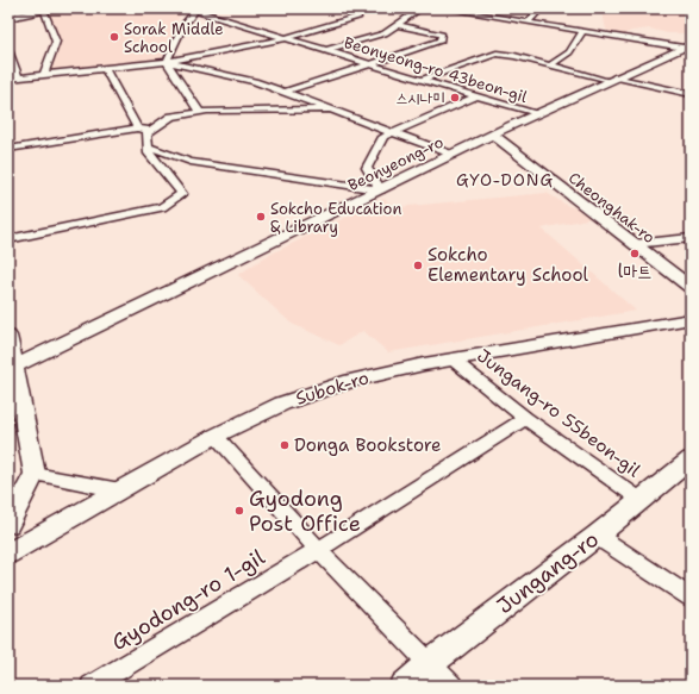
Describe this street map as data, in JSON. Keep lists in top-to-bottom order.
{
  "streets": {
    "street": [
      "Beonyeong-ro 43beon-gil",
      "Beonyeong-ro",
      "Cheonghak-ro",
      "Subok-ro",
      "Jungang-ro 55beon-gil",
      "Jungang-ro",
      "Gyodong-ro 1-gil"
    ]
  },
  "crossings": [
    ["Beonyeong-ro 43beon-gil", "Beonyeong-ro"],
    ["Beonyeong-ro", "Cheonghak-ro"],
    ["Subok-ro", "Jungang-ro 55beon-gil"],
    ["Jungang-ro 55beon-gil", "Jungang-ro"],
    ["Jungang-ro 55beon-gil", "Gyodong-ro 1-gil"]
  ],
  "districts": ["GYO-DONG"],
  "places": [
    "Sorak Middle School",
    "스시나미",
    "Sokcho Education & Library",
    "l마트",
    "Sokcho Elementary School",
    "Donga Bookstore",
    "Gyodong Post Office"
  ]
}
